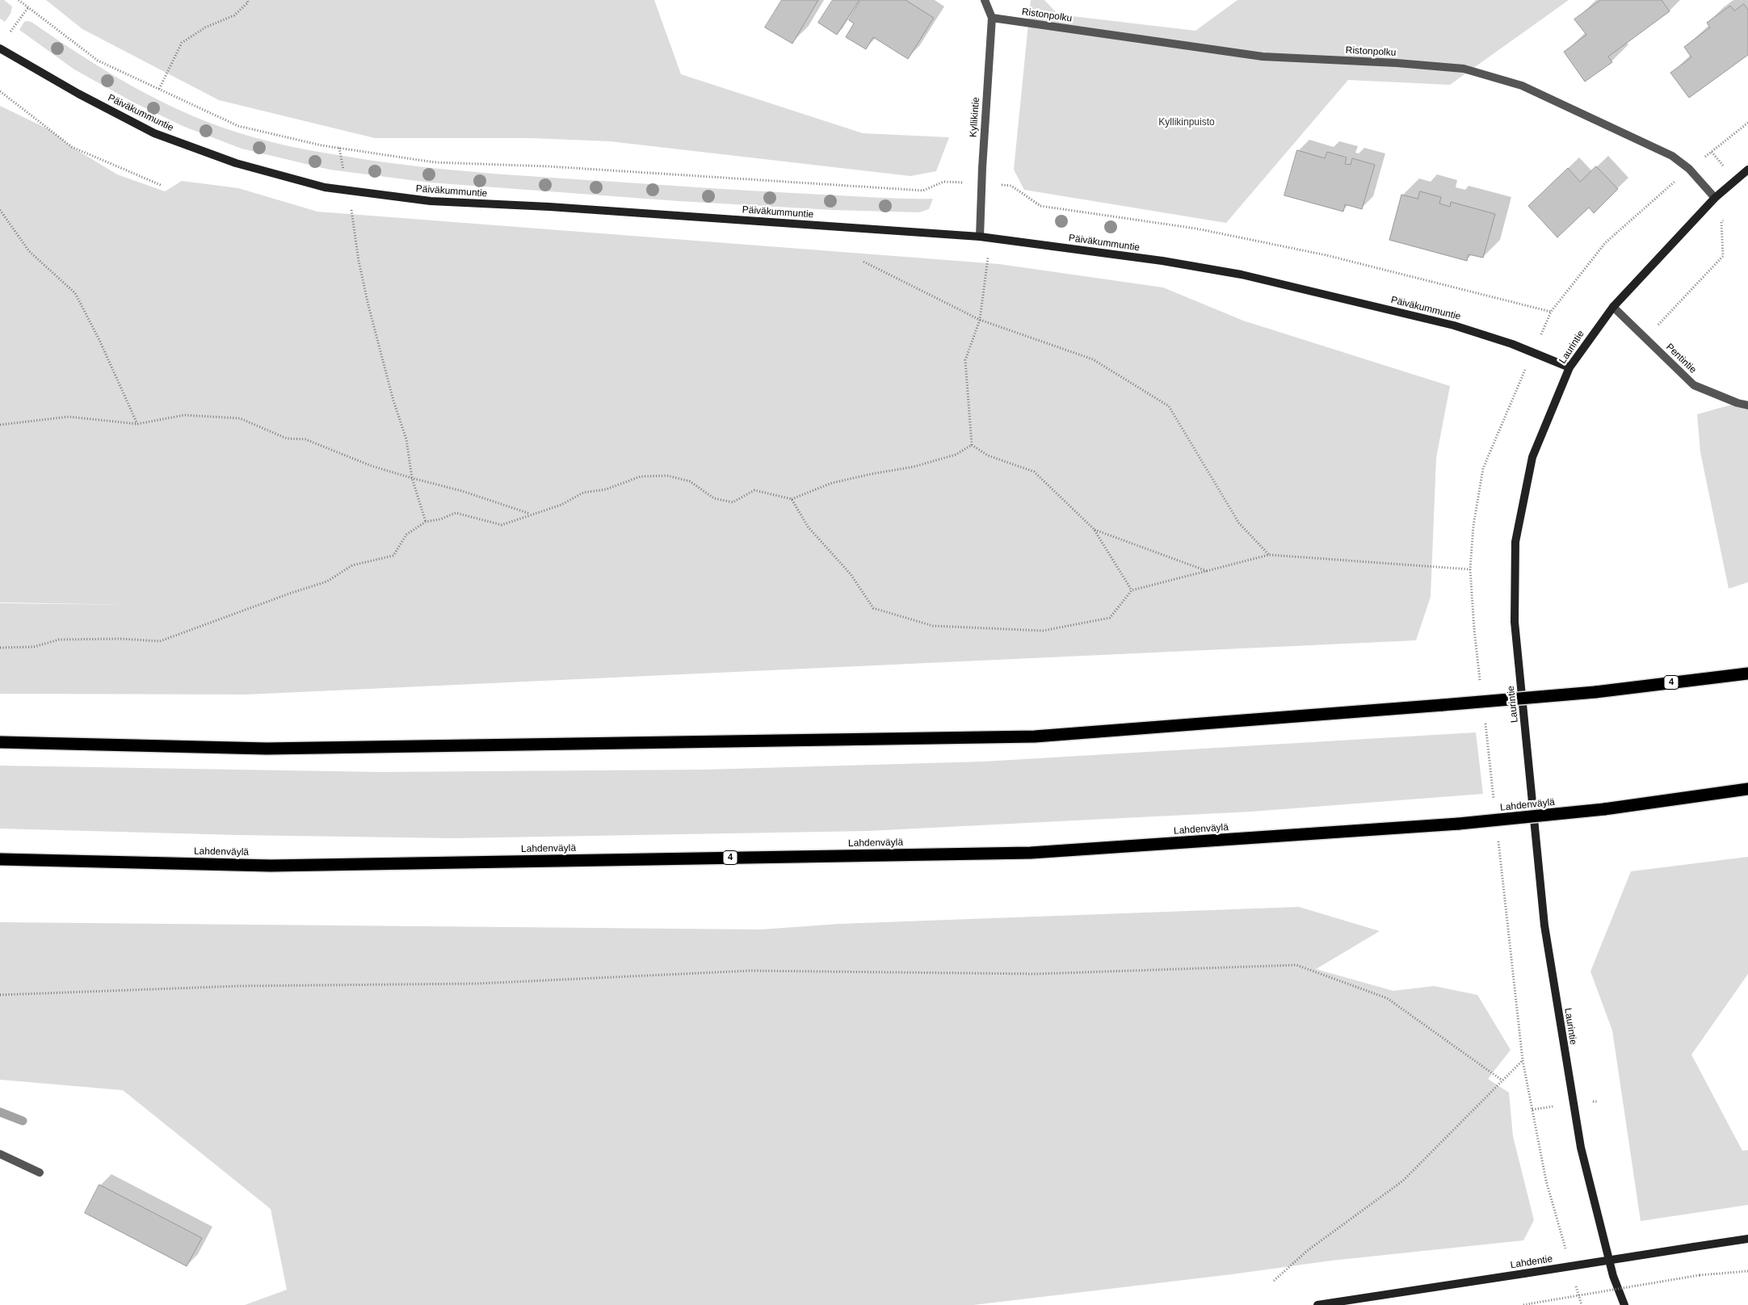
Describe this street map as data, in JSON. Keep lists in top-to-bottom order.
{
  "streets": {
    "highway": ["4", "Lahdenväylä"],
    "street": [
      "Ristonpolku",
      "Päiväkummuntie",
      "Kyllikintie",
      "Laurintie",
      "Pentintie",
      "Lahdentie"
    ]
  },
  "crossings": [
    ["Ristonpolku", "Kyllikintie"],
    ["Ristonpolku", "Laurintie"],
    ["Päiväkummuntie", "Kyllikintie"],
    ["Päiväkummuntie", "Laurintie"],
    ["Laurintie", "Pentintie"]
  ],
  "parks": ["Kyllikinpuisto"]
}
